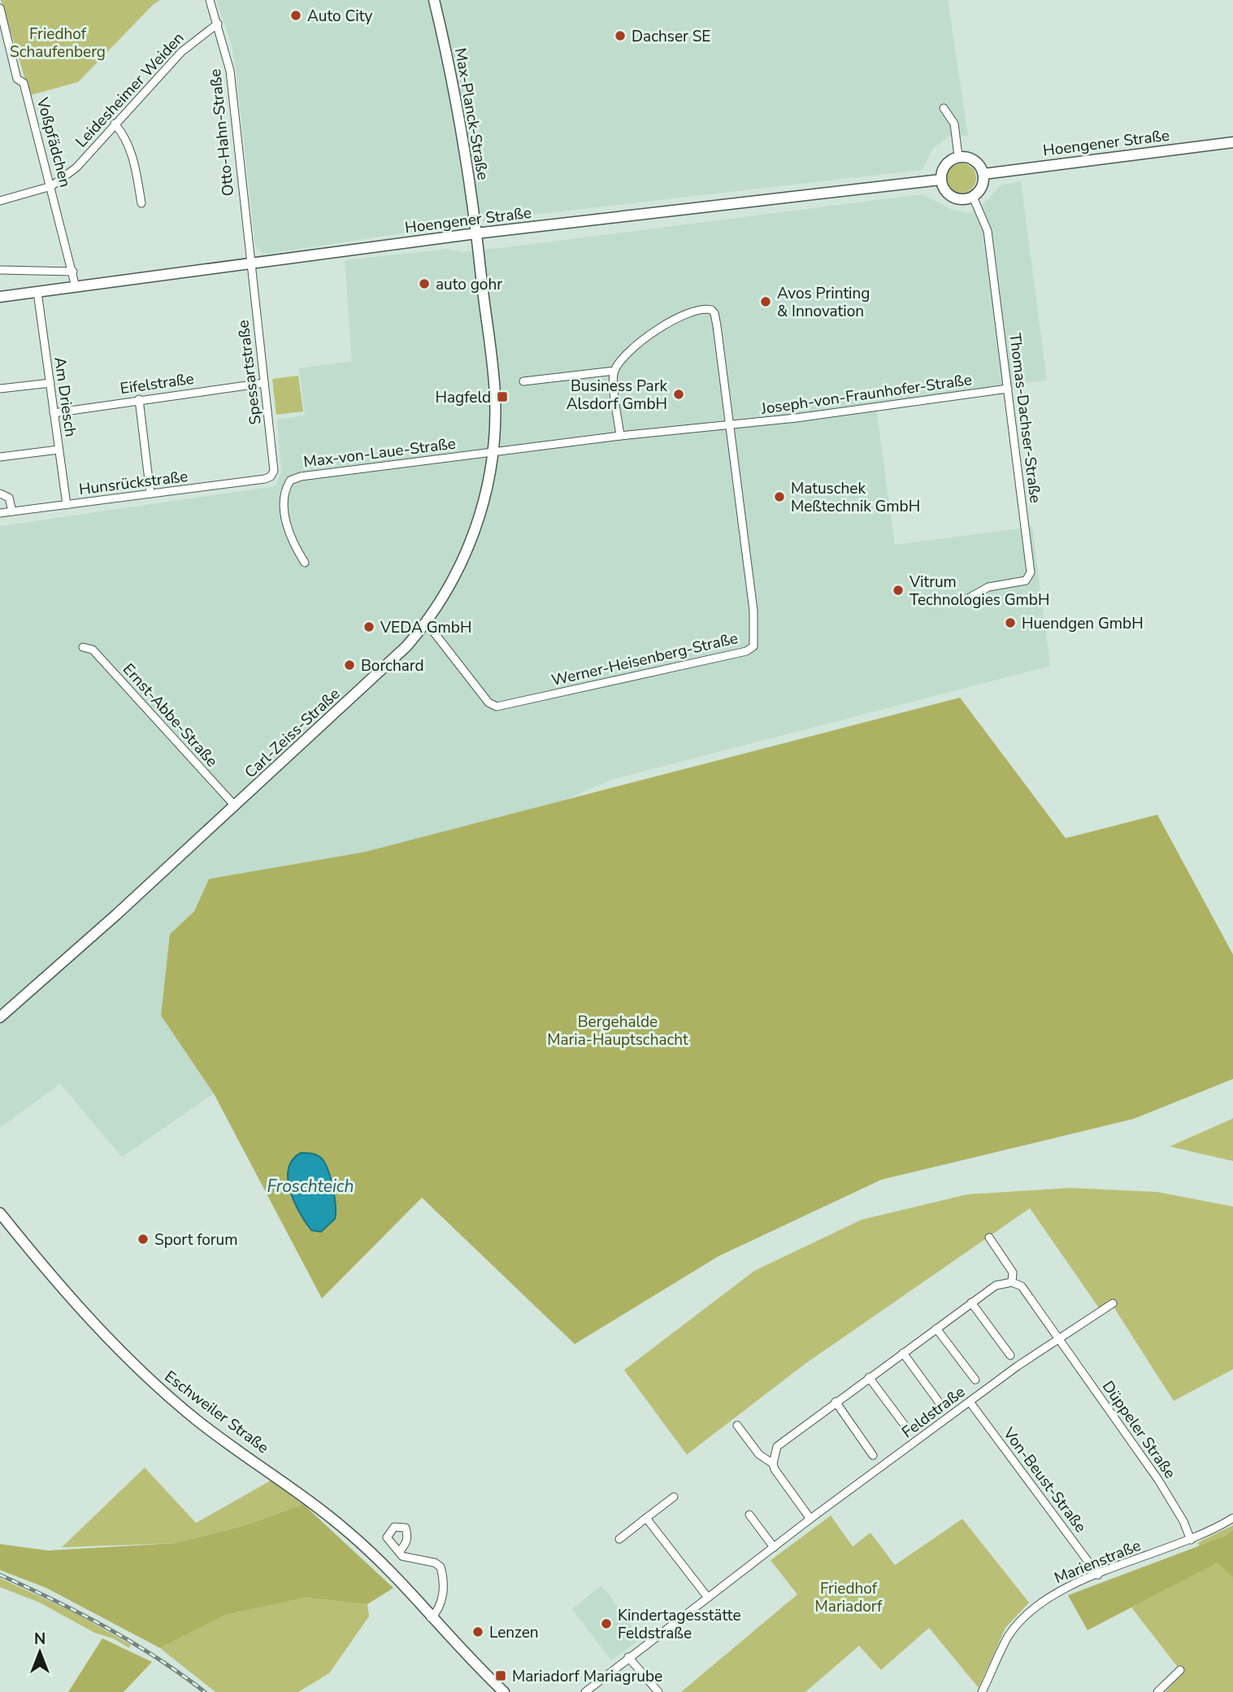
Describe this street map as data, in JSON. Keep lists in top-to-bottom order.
{
  "streets": {
    "street": [
      "Leidesheimer Weiden",
      "Max-Planck-Straße",
      "Otto-Hahn-Straße",
      "Voßpfädchen",
      "Hoengener Straße",
      "Spessartstraße",
      "Eifelstraße",
      "Joseph-von-Fraunhofer-Straße",
      "Am Driesch",
      "Thomas-Dachser-Straße",
      "Max-von-Laue-Straße",
      "Hunsrückstraße",
      "Werner-Heisenberg-Straße",
      "Ernst-Abbe-Straße",
      "Carl-Zeiss-Straße",
      "Eschweiler Straße",
      "Feldstraße",
      "Düppeler Straße",
      "Von-Beust-Straße",
      "Marienstraße"
    ]
  },
  "crossings": [
    ["Leidesheimer Weiden", "Otto-Hahn-Straße"],
    ["Leidesheimer Weiden", "Voßpfädchen"],
    ["Max-Planck-Straße", "Hoengener Straße"],
    ["Max-Planck-Straße", "Carl-Zeiss-Straße"],
    ["Otto-Hahn-Straße", "Hoengener Straße"],
    ["Otto-Hahn-Straße", "Spessartstraße"],
    ["Voßpfädchen", "Hoengener Straße"],
    ["Hoengener Straße", "Spessartstraße"],
    ["Hoengener Straße", "Am Driesch"],
    ["Hoengener Straße", "Thomas-Dachser-Straße"],
    ["Hoengener Straße", "Carl-Zeiss-Straße"],
    ["Spessartstraße", "Eifelstraße"],
    ["Spessartstraße", "Hunsrückstraße"],
    ["Eifelstraße", "Am Driesch"],
    ["Joseph-von-Fraunhofer-Straße", "Thomas-Dachser-Straße"],
    ["Joseph-von-Fraunhofer-Straße", "Max-von-Laue-Straße"],
    ["Joseph-von-Fraunhofer-Straße", "Werner-Heisenberg-Straße"],
    ["Joseph-von-Fraunhofer-Straße", "Carl-Zeiss-Straße"],
    ["Am Driesch", "Hunsrückstraße"],
    ["Max-von-Laue-Straße", "Carl-Zeiss-Straße"],
    ["Werner-Heisenberg-Straße", "Carl-Zeiss-Straße"],
    ["Ernst-Abbe-Straße", "Carl-Zeiss-Straße"],
    ["Feldstraße", "Düppeler Straße"],
    ["Feldstraße", "Von-Beust-Straße"],
    ["Düppeler Straße", "Marienstraße"],
    ["Von-Beust-Straße", "Marienstraße"]
  ],
  "water": ["Froschteich"],
  "parks": ["Friedhof Schaufenberg", "Bergehalde Maria-Hauptschacht", "Friedhof Mariadorf"],
  "places": {
    "other": [
      "Auto City",
      "Dachser SE",
      "auto gohr",
      "Avos Printing & Innovation",
      "Business Park Alsdorf GmbH",
      "Matuschek Meßtechnik GmbH",
      "Vitrum Technologies GmbH",
      "Huendgen GmbH",
      "VEDA GmbH",
      "Borchard",
      "Sport forum",
      "Kindertagesstätte Feldstraße",
      "Lenzen"
    ],
    "transit": ["Hagfeld", "Mariadorf Mariagrube"]
  },
  "north": "top"
}
